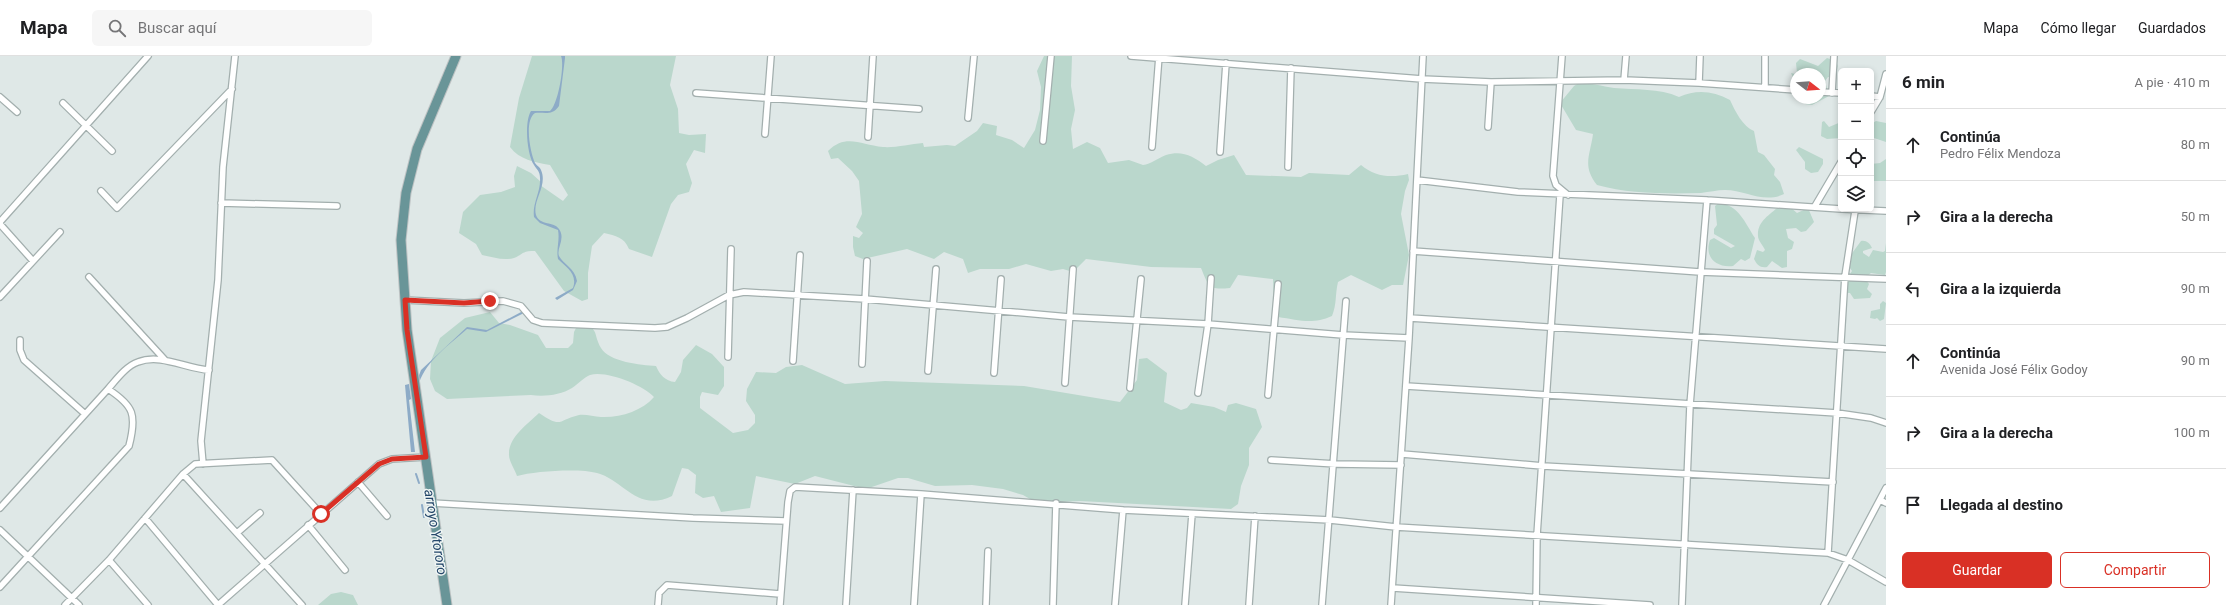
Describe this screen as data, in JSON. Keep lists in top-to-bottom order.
{
  "water": ["arroyo Ytororo"],
  "north": "right",
  "page": {
    "header": "Mapa",
    "search": "Buscar aquí",
    "nav": ["Mapa", "Cómo llegar", "Guardados"],
    "heading": ["6 min", "A pie · 410 m"],
    "map_buttons": ["+", "−"],
    "list": [
      ["Continúa", "Pedro Félix Mendoza", "80 m"],
      ["Gira a la derecha", "50 m"],
      ["Gira a la izquierda", "90 m"],
      ["Continúa", "Avenida José Félix Godoy", "90 m"],
      ["Gira a la derecha", "100 m"],
      "Llegada al destino"
    ],
    "buttons": ["Guardar", "Compartir"]
  }
}
